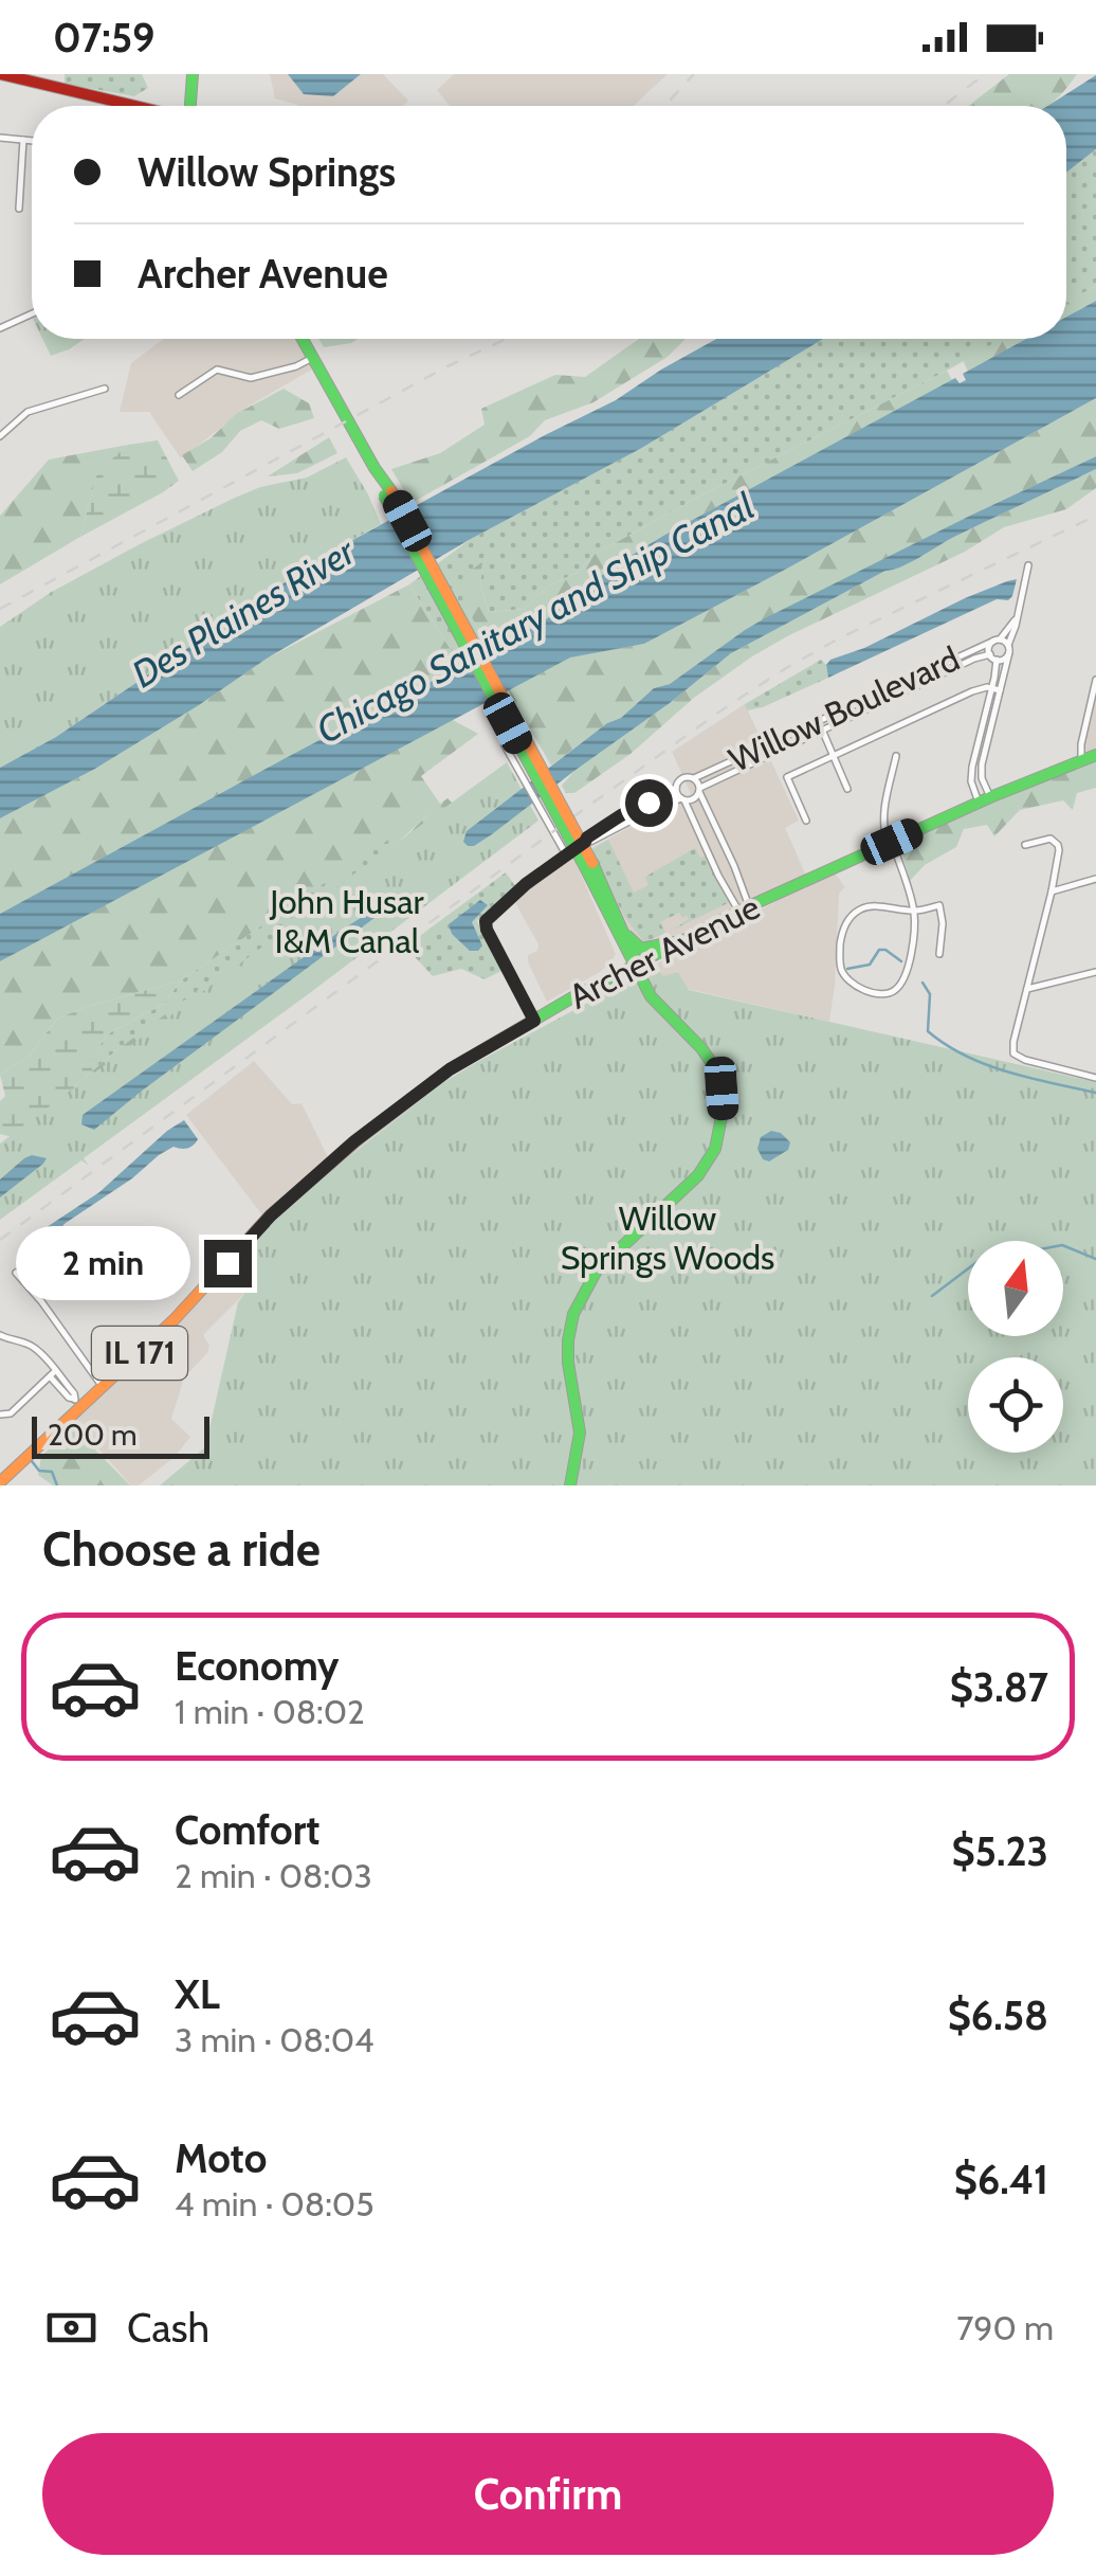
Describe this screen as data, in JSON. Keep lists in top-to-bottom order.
{
  "streets": {
    "main road": ["Archer Avenue", "IL 171"],
    "street": ["Willow Boulevard"]
  },
  "crossings": [
    ["Willow Boulevard", "Archer Avenue"]
  ],
  "water": ["Des Plaines River", "Chicago Sanitary and Ship Canal"],
  "parks": ["John Husar I&M Canal", "Willow Springs Woods"],
  "scale_bar": "200 m",
  "north": "top",
  "page": {
    "status": "07:59",
    "banner": ["Willow Springs", "Archer Avenue"],
    "bubble": "2 min",
    "scale": "200 m",
    "heading": "Choose a ride",
    "list": [
      {
        "name": "Economy",
        "note": "1 min · 08:02",
        "value": "$3.87"
      },
      {
        "name": "Comfort",
        "note": "2 min · 08:03",
        "value": "$5.23"
      },
      {
        "name": "XL",
        "note": "3 min · 08:04",
        "value": "$6.58"
      },
      {
        "name": "Moto",
        "note": "4 min · 08:05",
        "value": "$6.41"
      }
    ],
    "pay": ["Cash", "790 m"],
    "buttons": "Confirm"
  }
}
